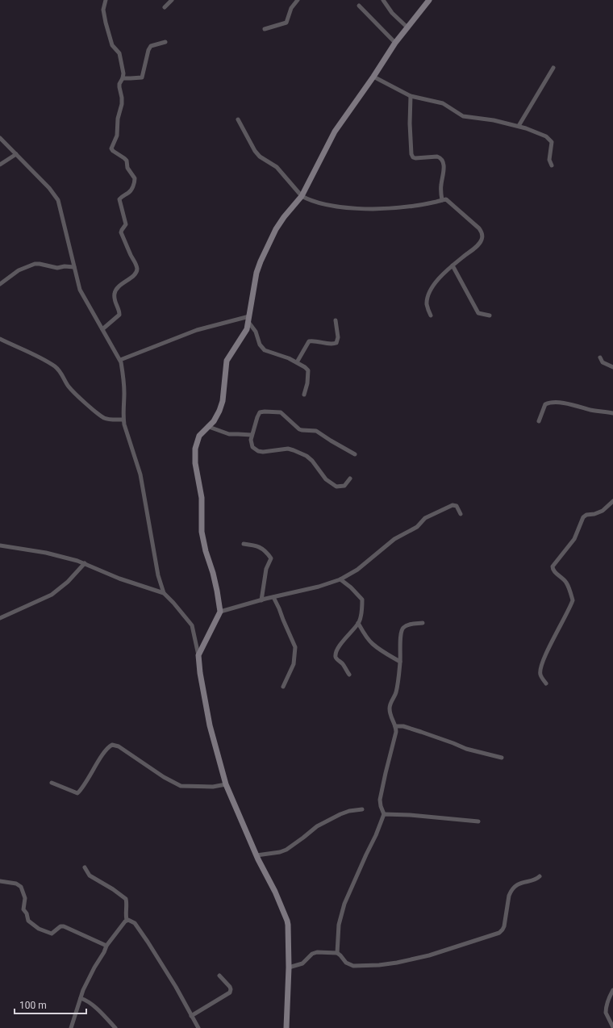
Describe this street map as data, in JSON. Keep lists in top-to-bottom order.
{
  "scale_bar": "100 m"
}
